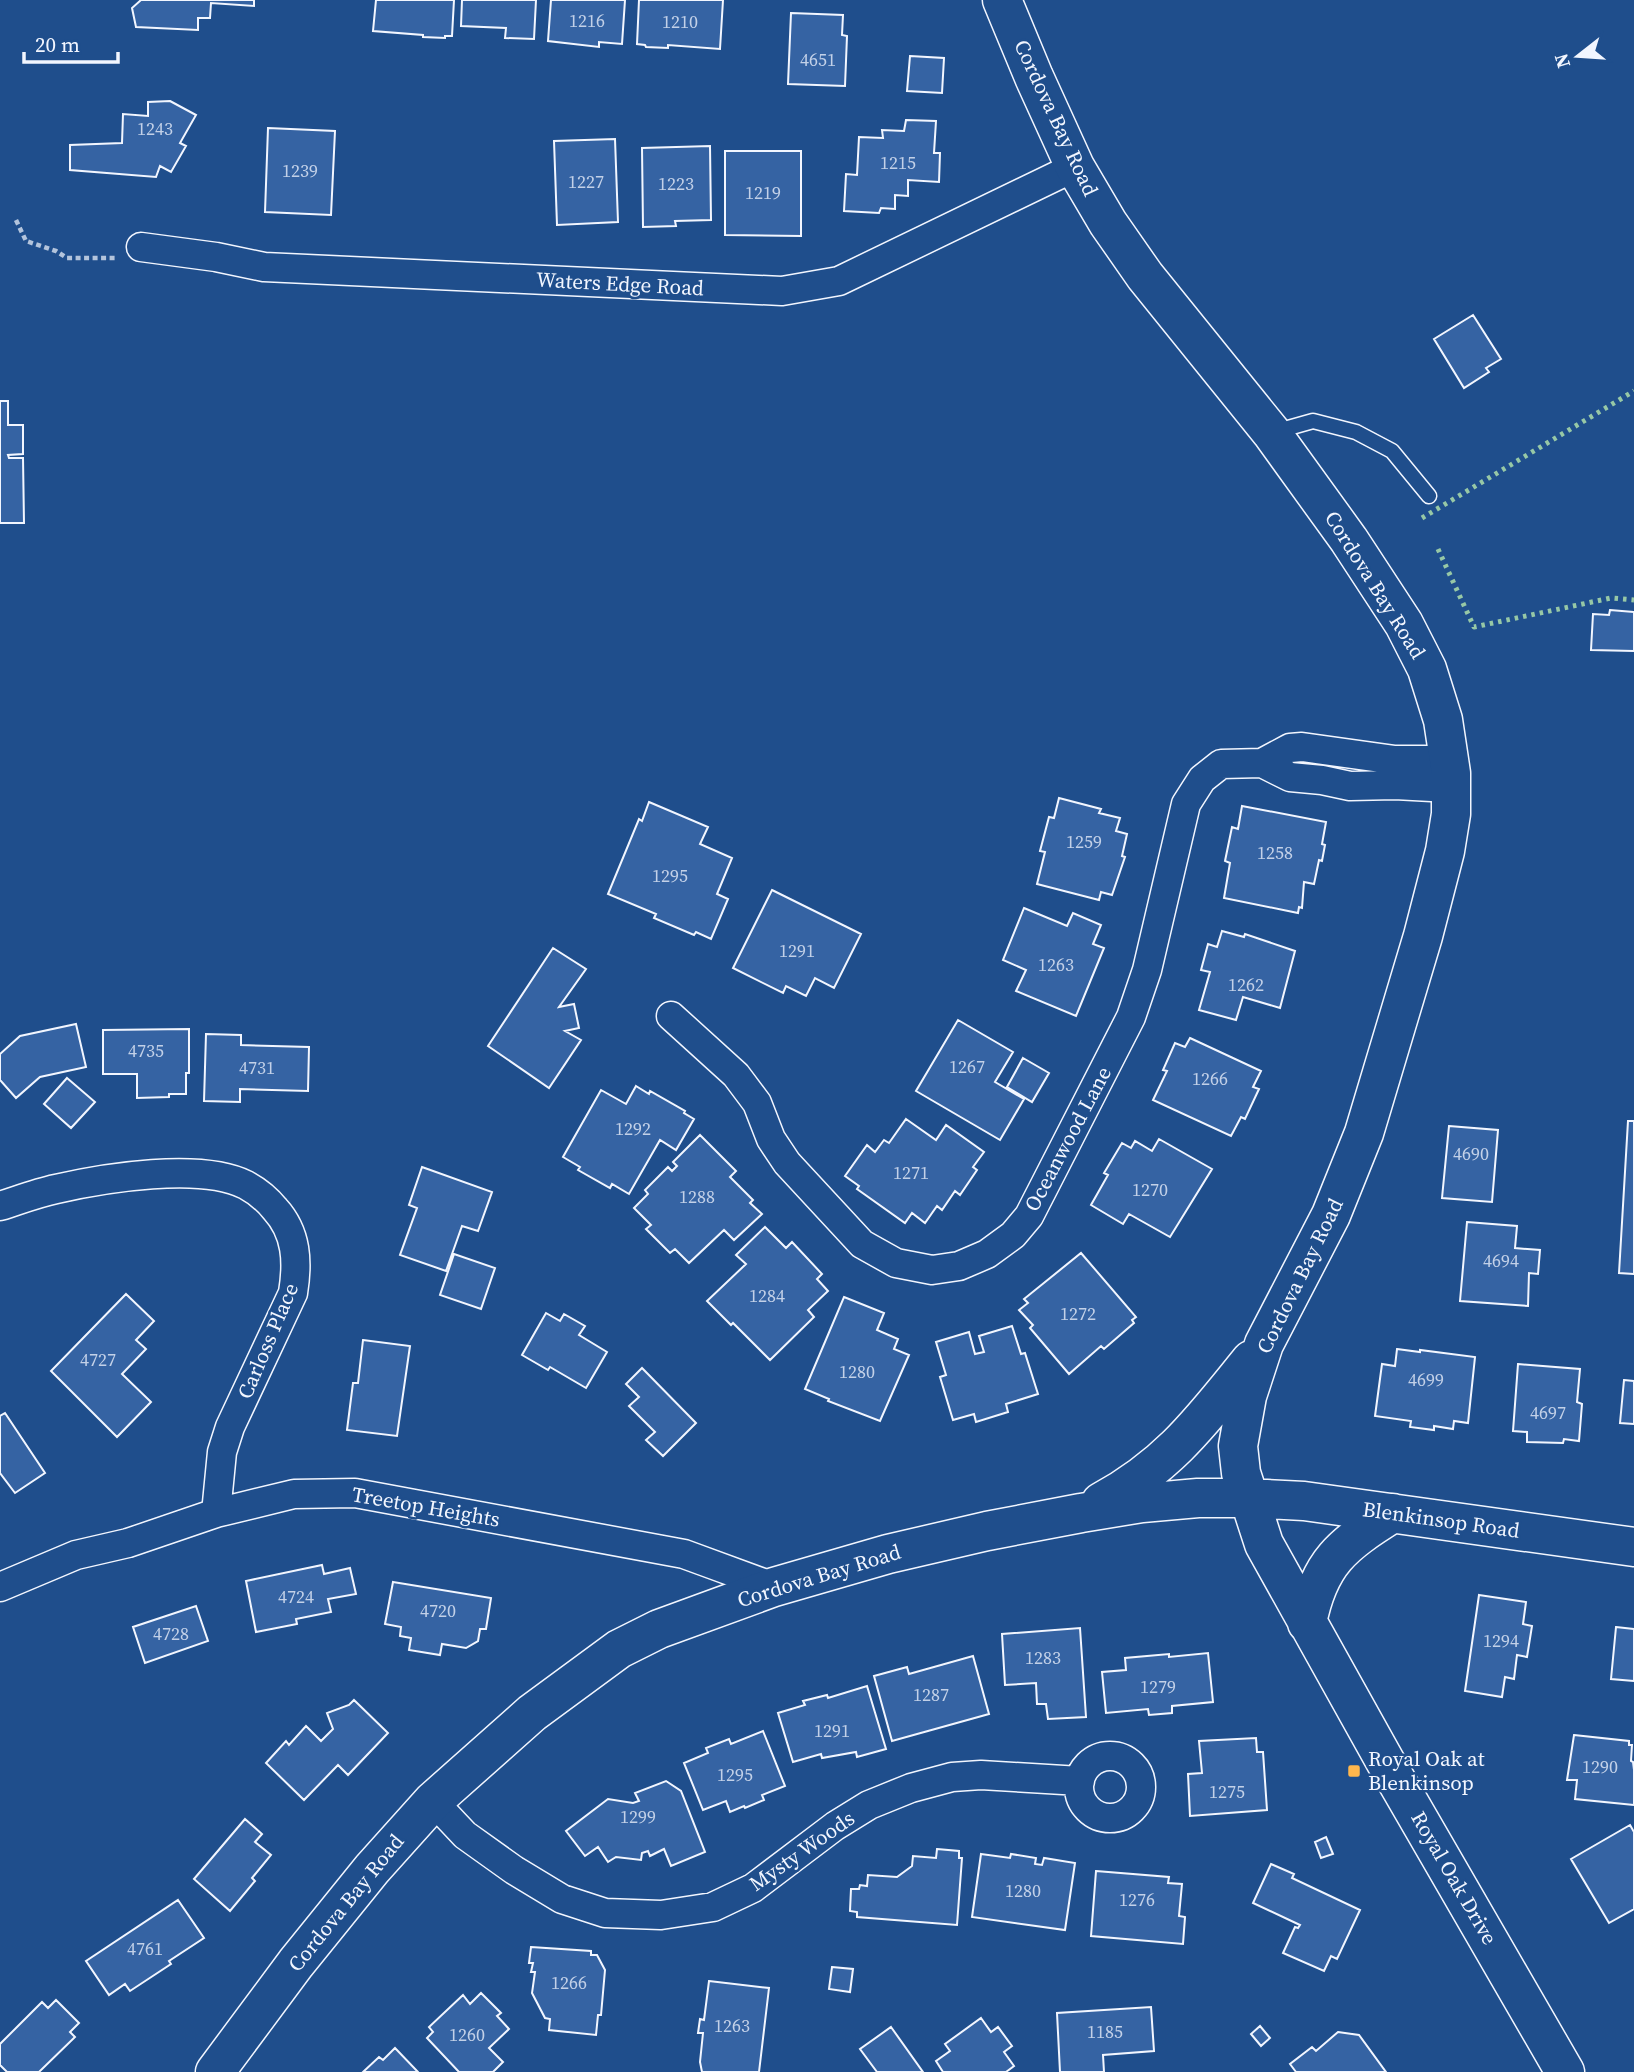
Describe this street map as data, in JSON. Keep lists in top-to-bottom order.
{
  "streets": {
    "main road": ["Cordova Bay Road", "Blenkinsop Road", "Royal Oak Drive"],
    "street": [
      "Waters Edge Road",
      "Oceanwood Lane",
      "Carloss Place",
      "Treetop Heights",
      "Mysty Woods"
    ]
  },
  "crossings": [
    ["Cordova Bay Road", "Waters Edge Road"],
    ["Cordova Bay Road", "Oceanwood Lane"],
    ["Cordova Bay Road", "Treetop Heights"],
    ["Cordova Bay Road", "Blenkinsop Road"],
    ["Cordova Bay Road", "Mysty Woods"],
    ["Cordova Bay Road", "Royal Oak Drive"],
    ["Carloss Place", "Treetop Heights"],
    ["Blenkinsop Road", "Royal Oak Drive"]
  ],
  "places": {
    "transit": ["Royal Oak at Blenkinsop"]
  },
  "house_numbers": [
    "1216",
    "1210",
    "4651",
    "1243",
    "1215",
    "1239",
    "1227",
    "1223",
    "1219",
    "1259",
    "1258",
    "1295",
    "1291",
    "1263",
    "1262",
    "4735",
    "1267",
    "4731",
    "1266",
    "1292",
    "4690",
    "1271",
    "1270",
    "1288",
    "4694",
    "1284",
    "1272",
    "4727",
    "1280",
    "4699",
    "4697",
    "4724",
    "4720",
    "4728",
    "1294",
    "1283",
    "1279",
    "1287",
    "1291",
    "1290",
    "1295",
    "1275",
    "1299",
    "1280",
    "1276",
    "4761",
    "1266",
    "1263",
    "1185",
    "1260"
  ],
  "scale_bar": "20 m",
  "north": "left"
}
